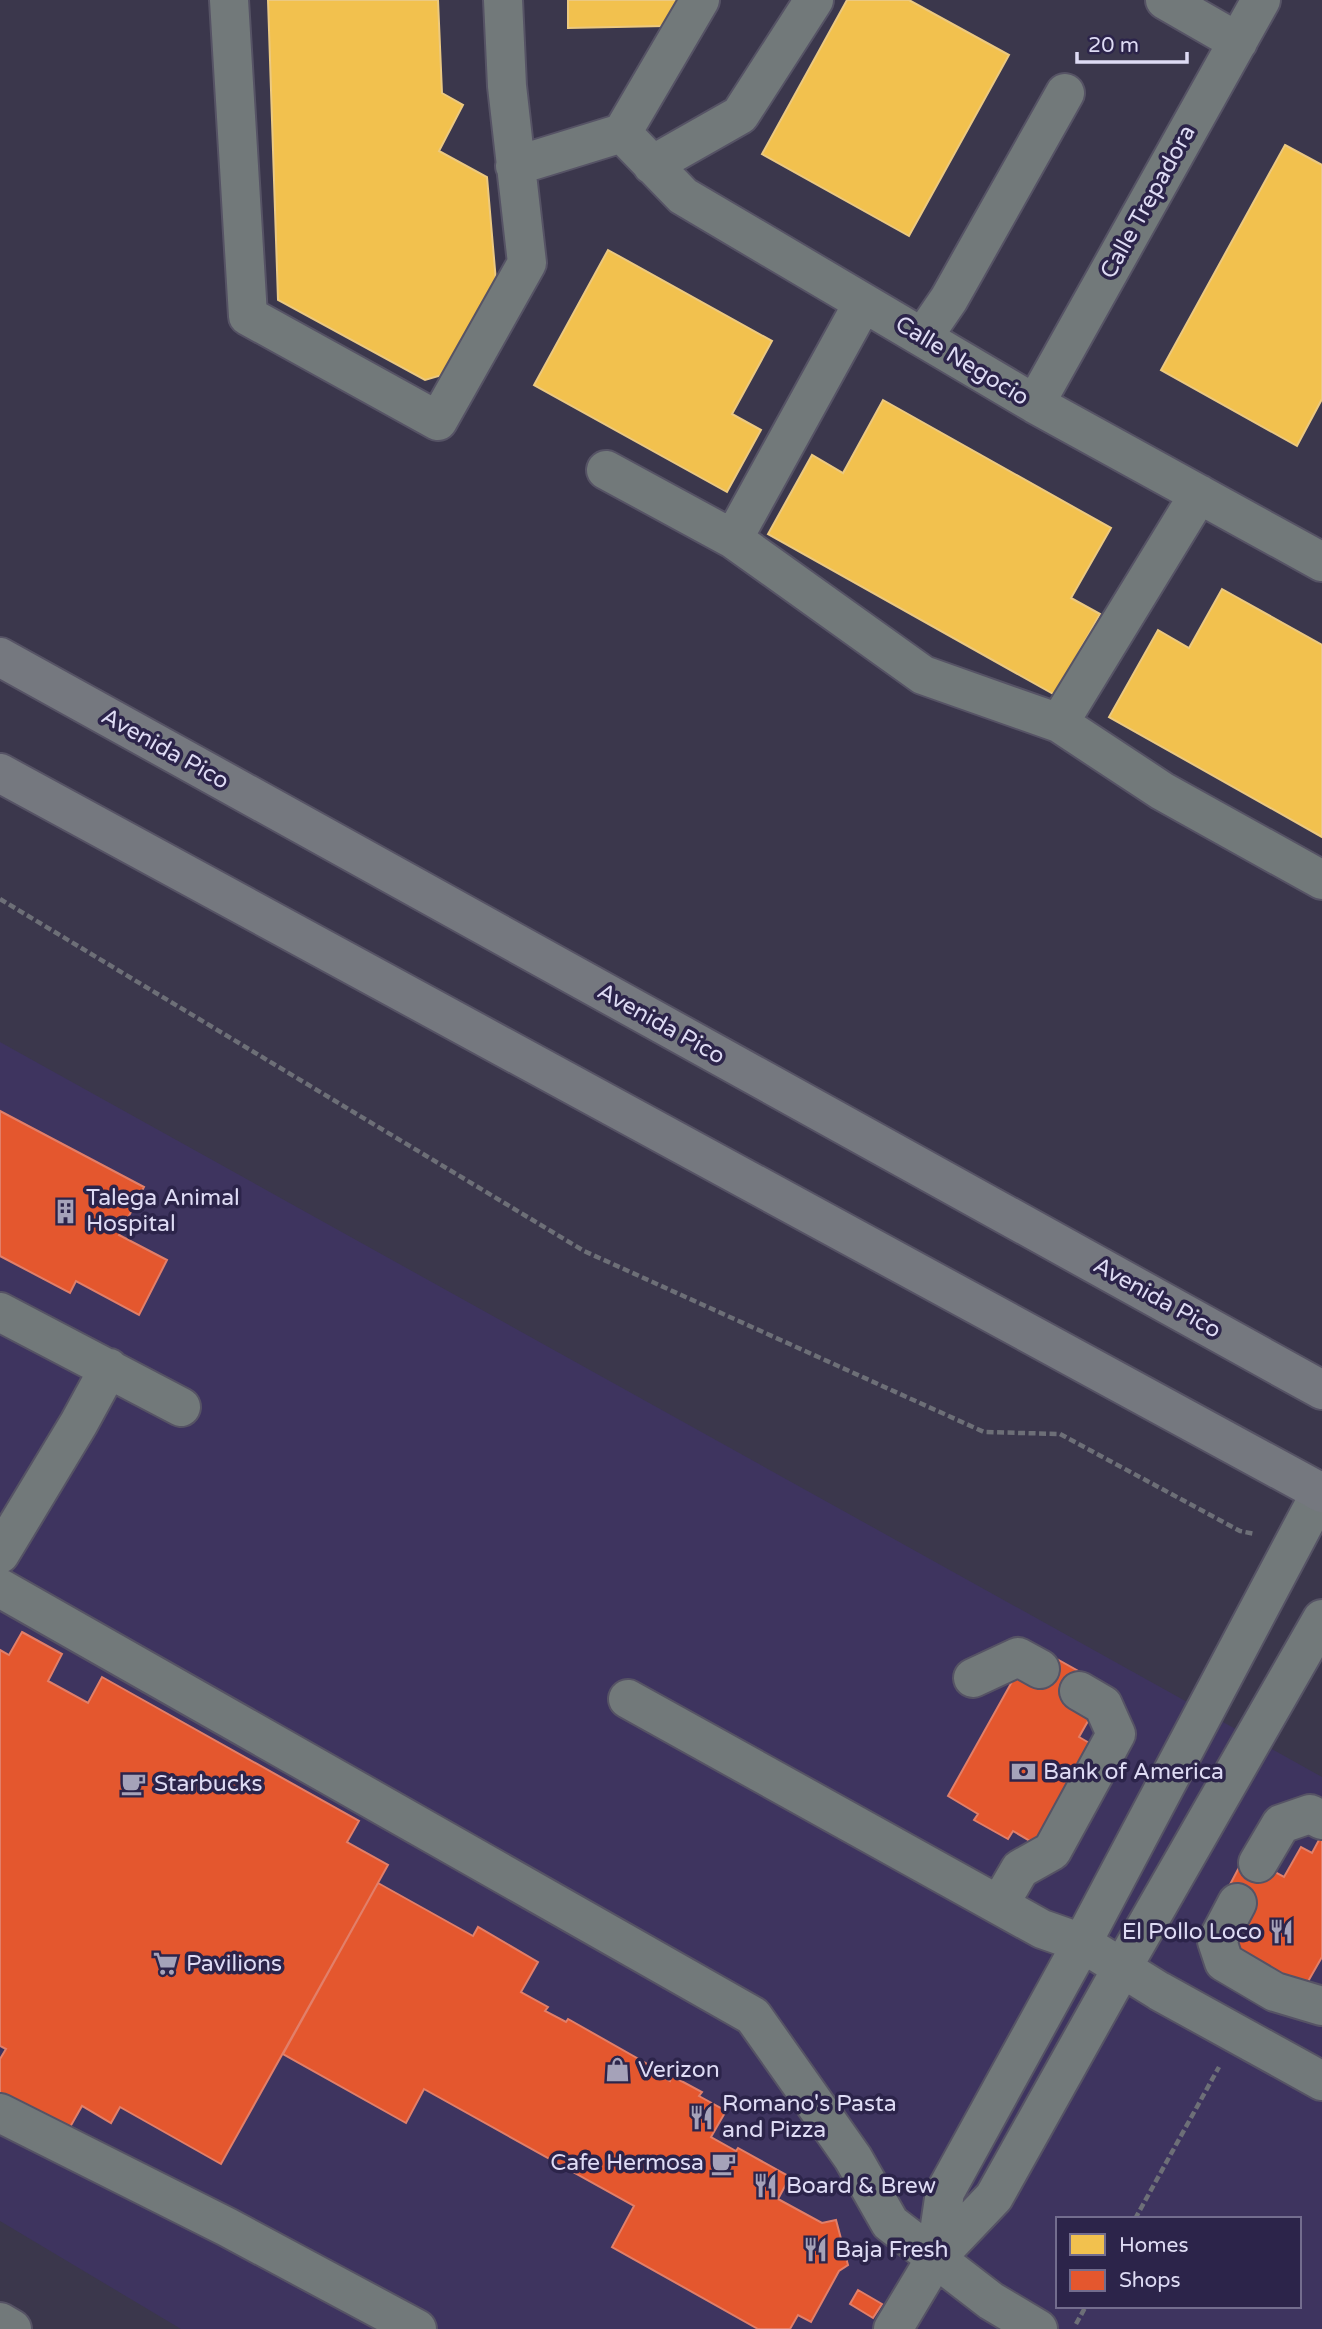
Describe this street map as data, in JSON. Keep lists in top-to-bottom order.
{
  "streets": {
    "highway": ["Avenida Pico"],
    "street": ["Calle Trepadora", "Calle Negocio"]
  },
  "crossings": [
    ["Calle Trepadora", "Calle Negocio"]
  ],
  "places": {
    "building": ["Talega Animal Hospital"],
    "bank": ["Bank of America"],
    "cafe": ["Starbucks", "Cafe Hermosa"],
    "restaurant": [
      "El Pollo Loco",
      "Romano's Pasta and Pizza",
      "Board & Brew",
      "Baja Fresh"
    ],
    "supermarket": ["Pavilions"],
    "shop": ["Verizon"]
  },
  "legend": ["Homes", "Shops"],
  "scale_bar": "20 m"
}
